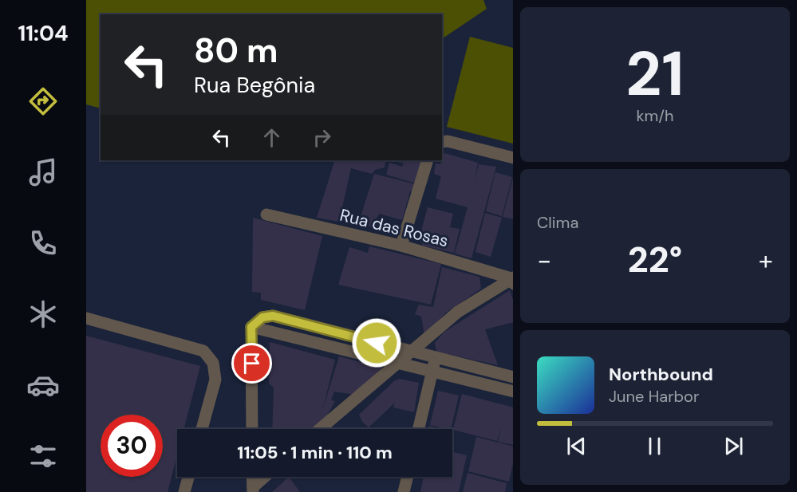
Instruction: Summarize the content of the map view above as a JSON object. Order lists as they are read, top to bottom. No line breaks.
{"streets":{"street":["Rua das Rosas"]},"page":{"tabs":"11:04","tile":[["21","km/h"],"Clima"],"turn":["80 m","Rua Begônia"],"heat":["−","22°","+"],"song":["Northbound","June Harbor"],"limit":"30","trip":"11:05 · 1 min · 110 m"}}
